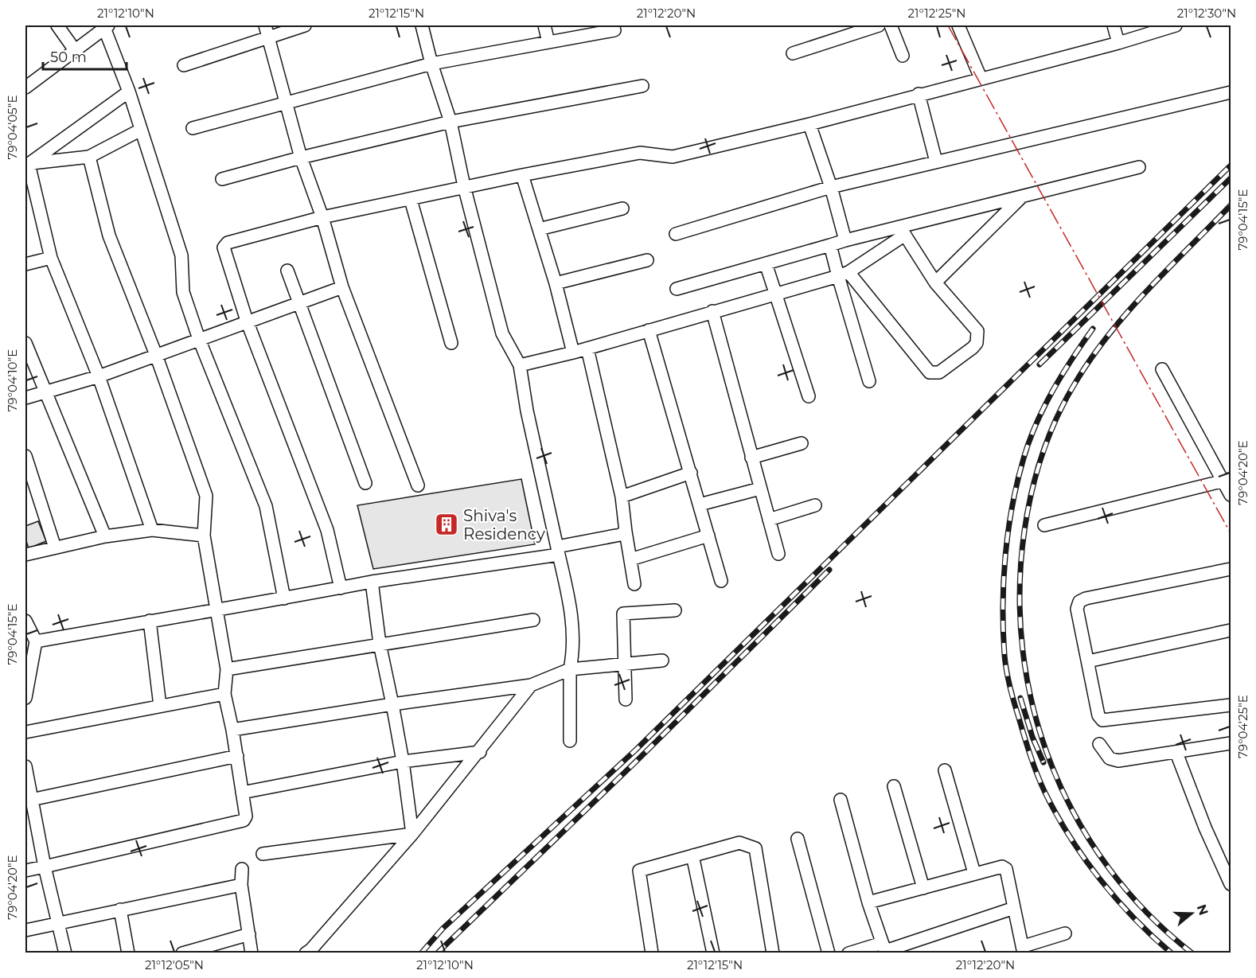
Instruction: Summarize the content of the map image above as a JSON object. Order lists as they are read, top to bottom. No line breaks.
{"places":{"building":["Shiva's Residency"]},"scale_bar":"50 m","north":"right","coordinates":["21°12'10\"N","21°12'15\"N","21°12'20\"N","21°12'25\"N","21°12'30\"N","79°04'05\"E","79°04'15\"E","79°04'10\"E","79°04'20\"E","79°04'25\"E","21°12'05\"N"]}
